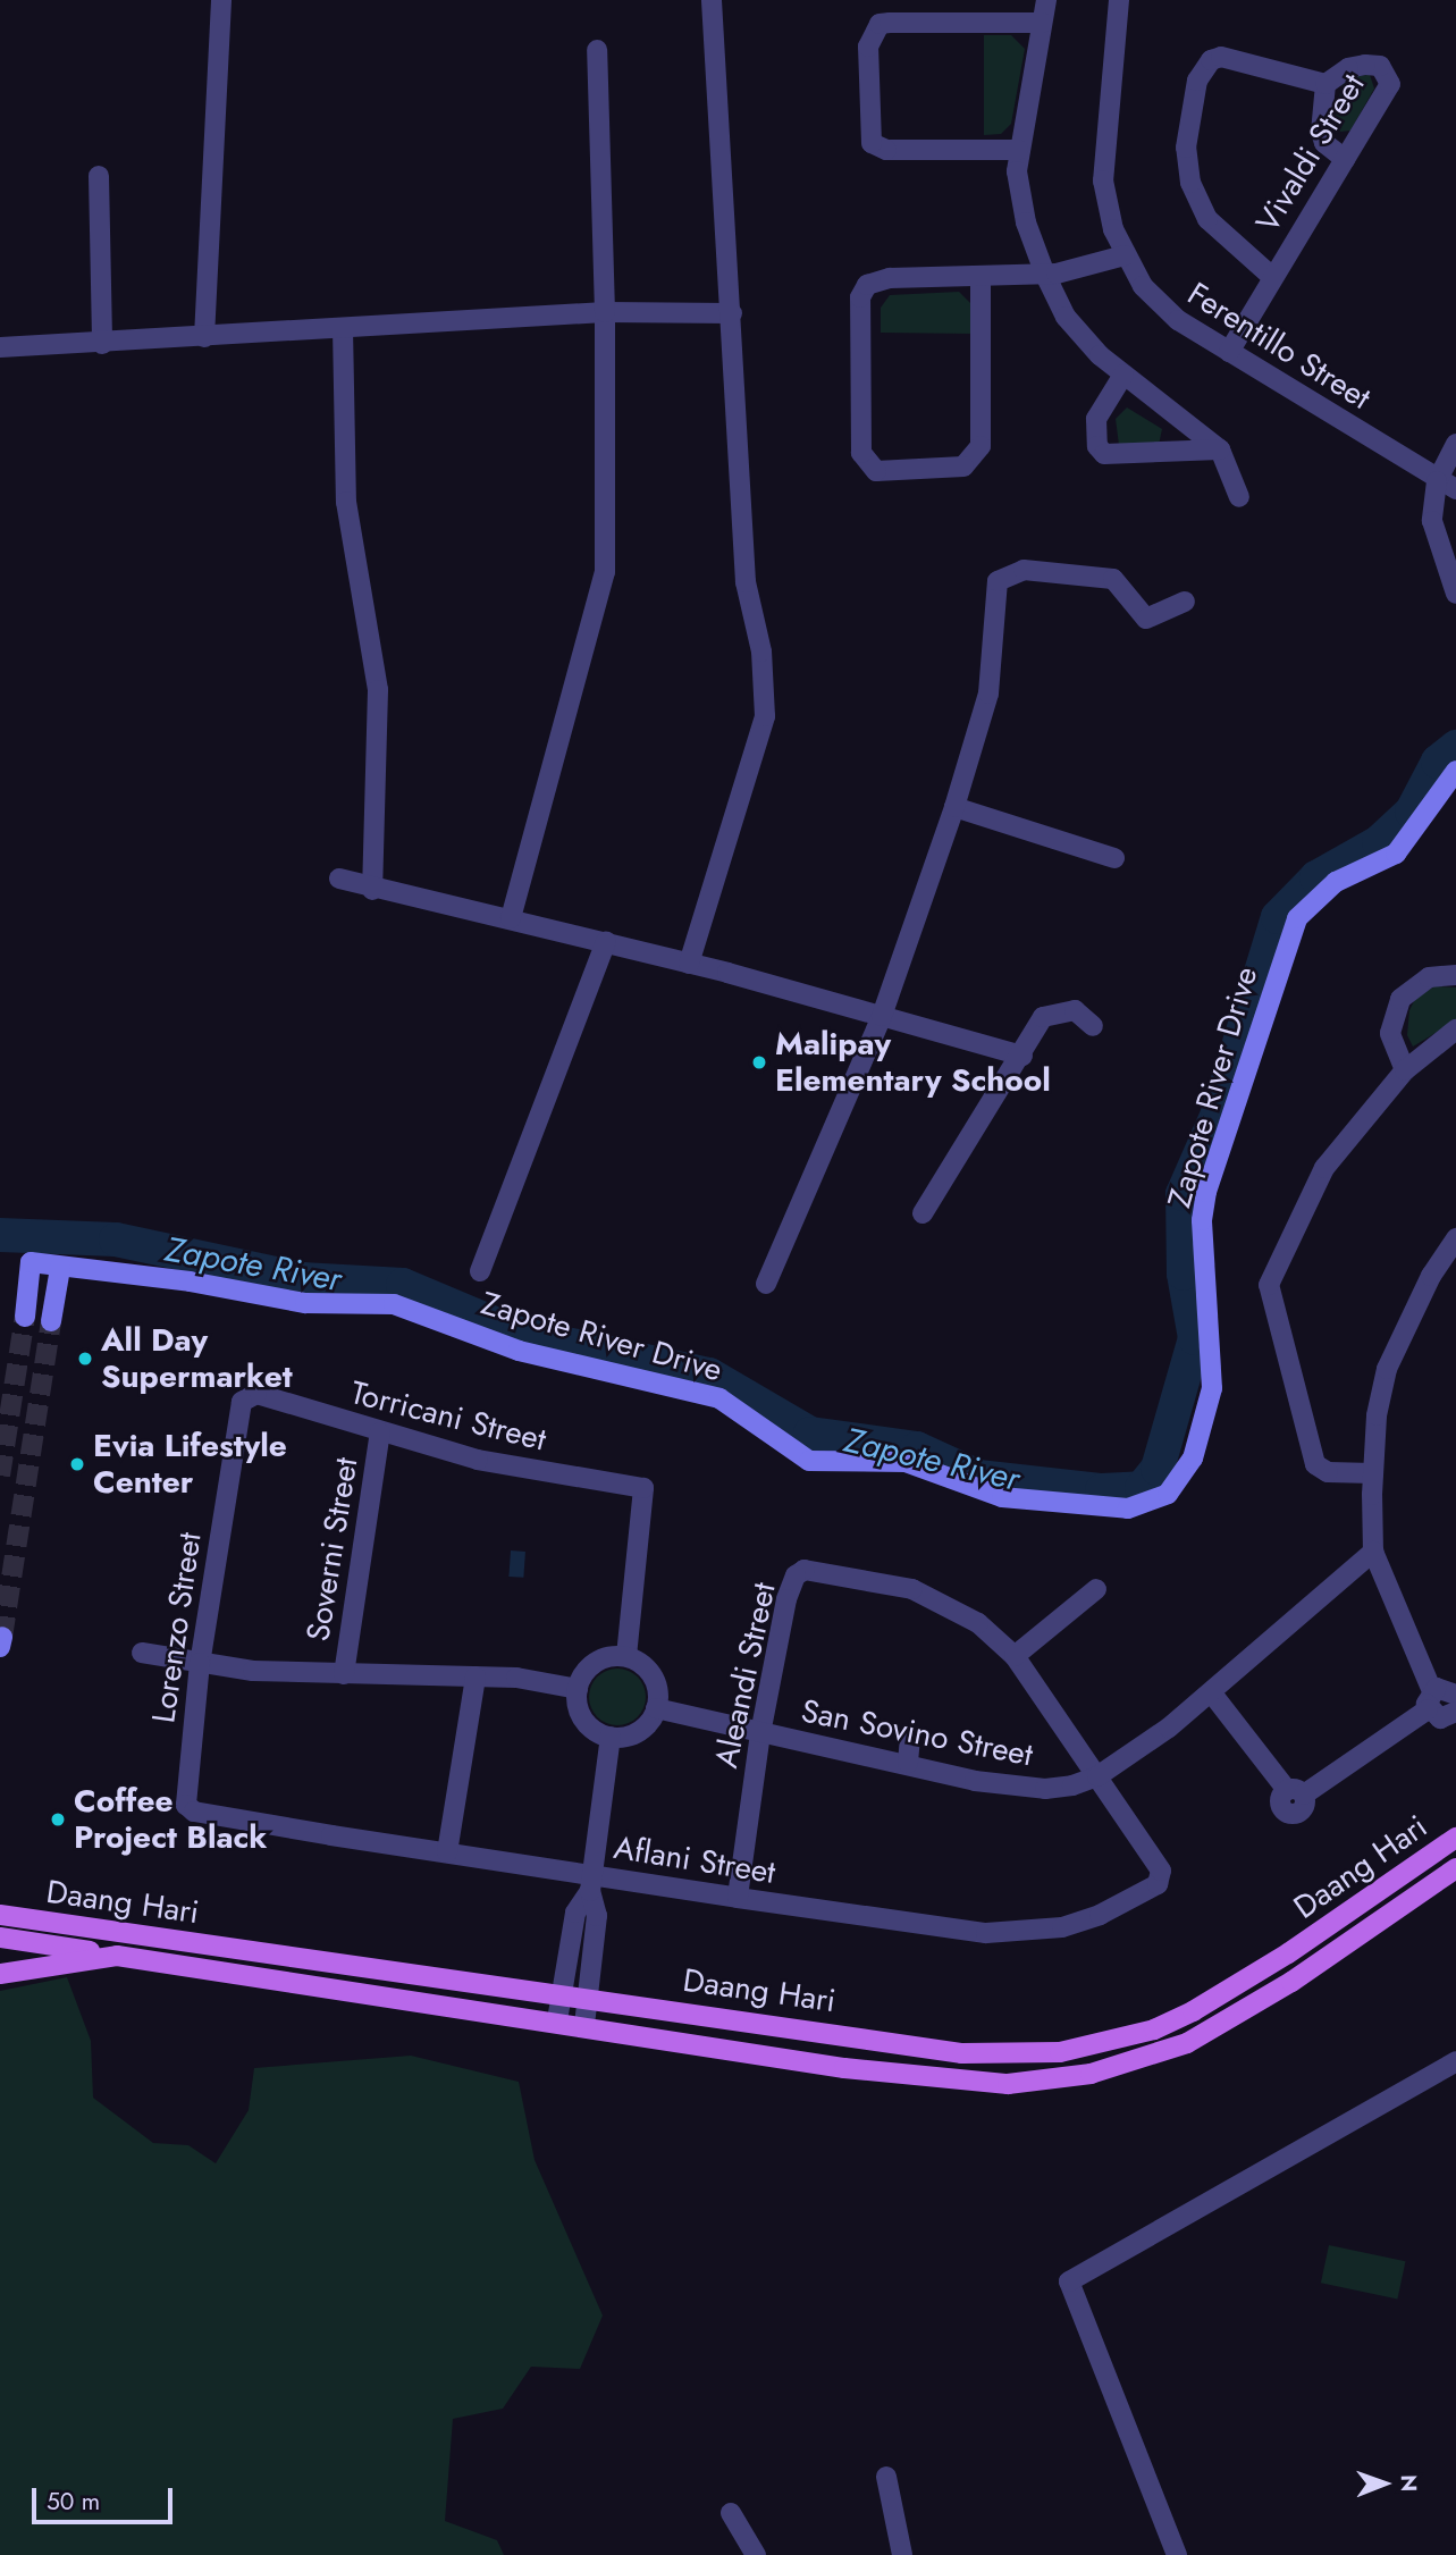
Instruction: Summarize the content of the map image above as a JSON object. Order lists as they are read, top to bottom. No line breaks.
{"streets":{"main road":["Daang Hari"],"street":["Vivaldi Street","Ferentillo Street","Zapote River Drive","Torricani Street","Soverni Street","Lorenzo Street","Aleandi Street","San Sovino Street","Aflani Street"]},"crossings":[["Vivaldi Street","Ferentillo Street"],["Torricani Street","Soverni Street"],["Torricani Street","Lorenzo Street"],["Torricani Street","San Sovino Street"],["Lorenzo Street","Aflani Street"],["Aleandi Street","San Sovino Street"],["Aleandi Street","Aflani Street"]],"water":["Zapote River"],"places":["Malipay Elementary School","All Day Supermarket","Evia Lifestyle Center","Coffee Project Black"],"scale_bar":"50 m","north":"right"}
